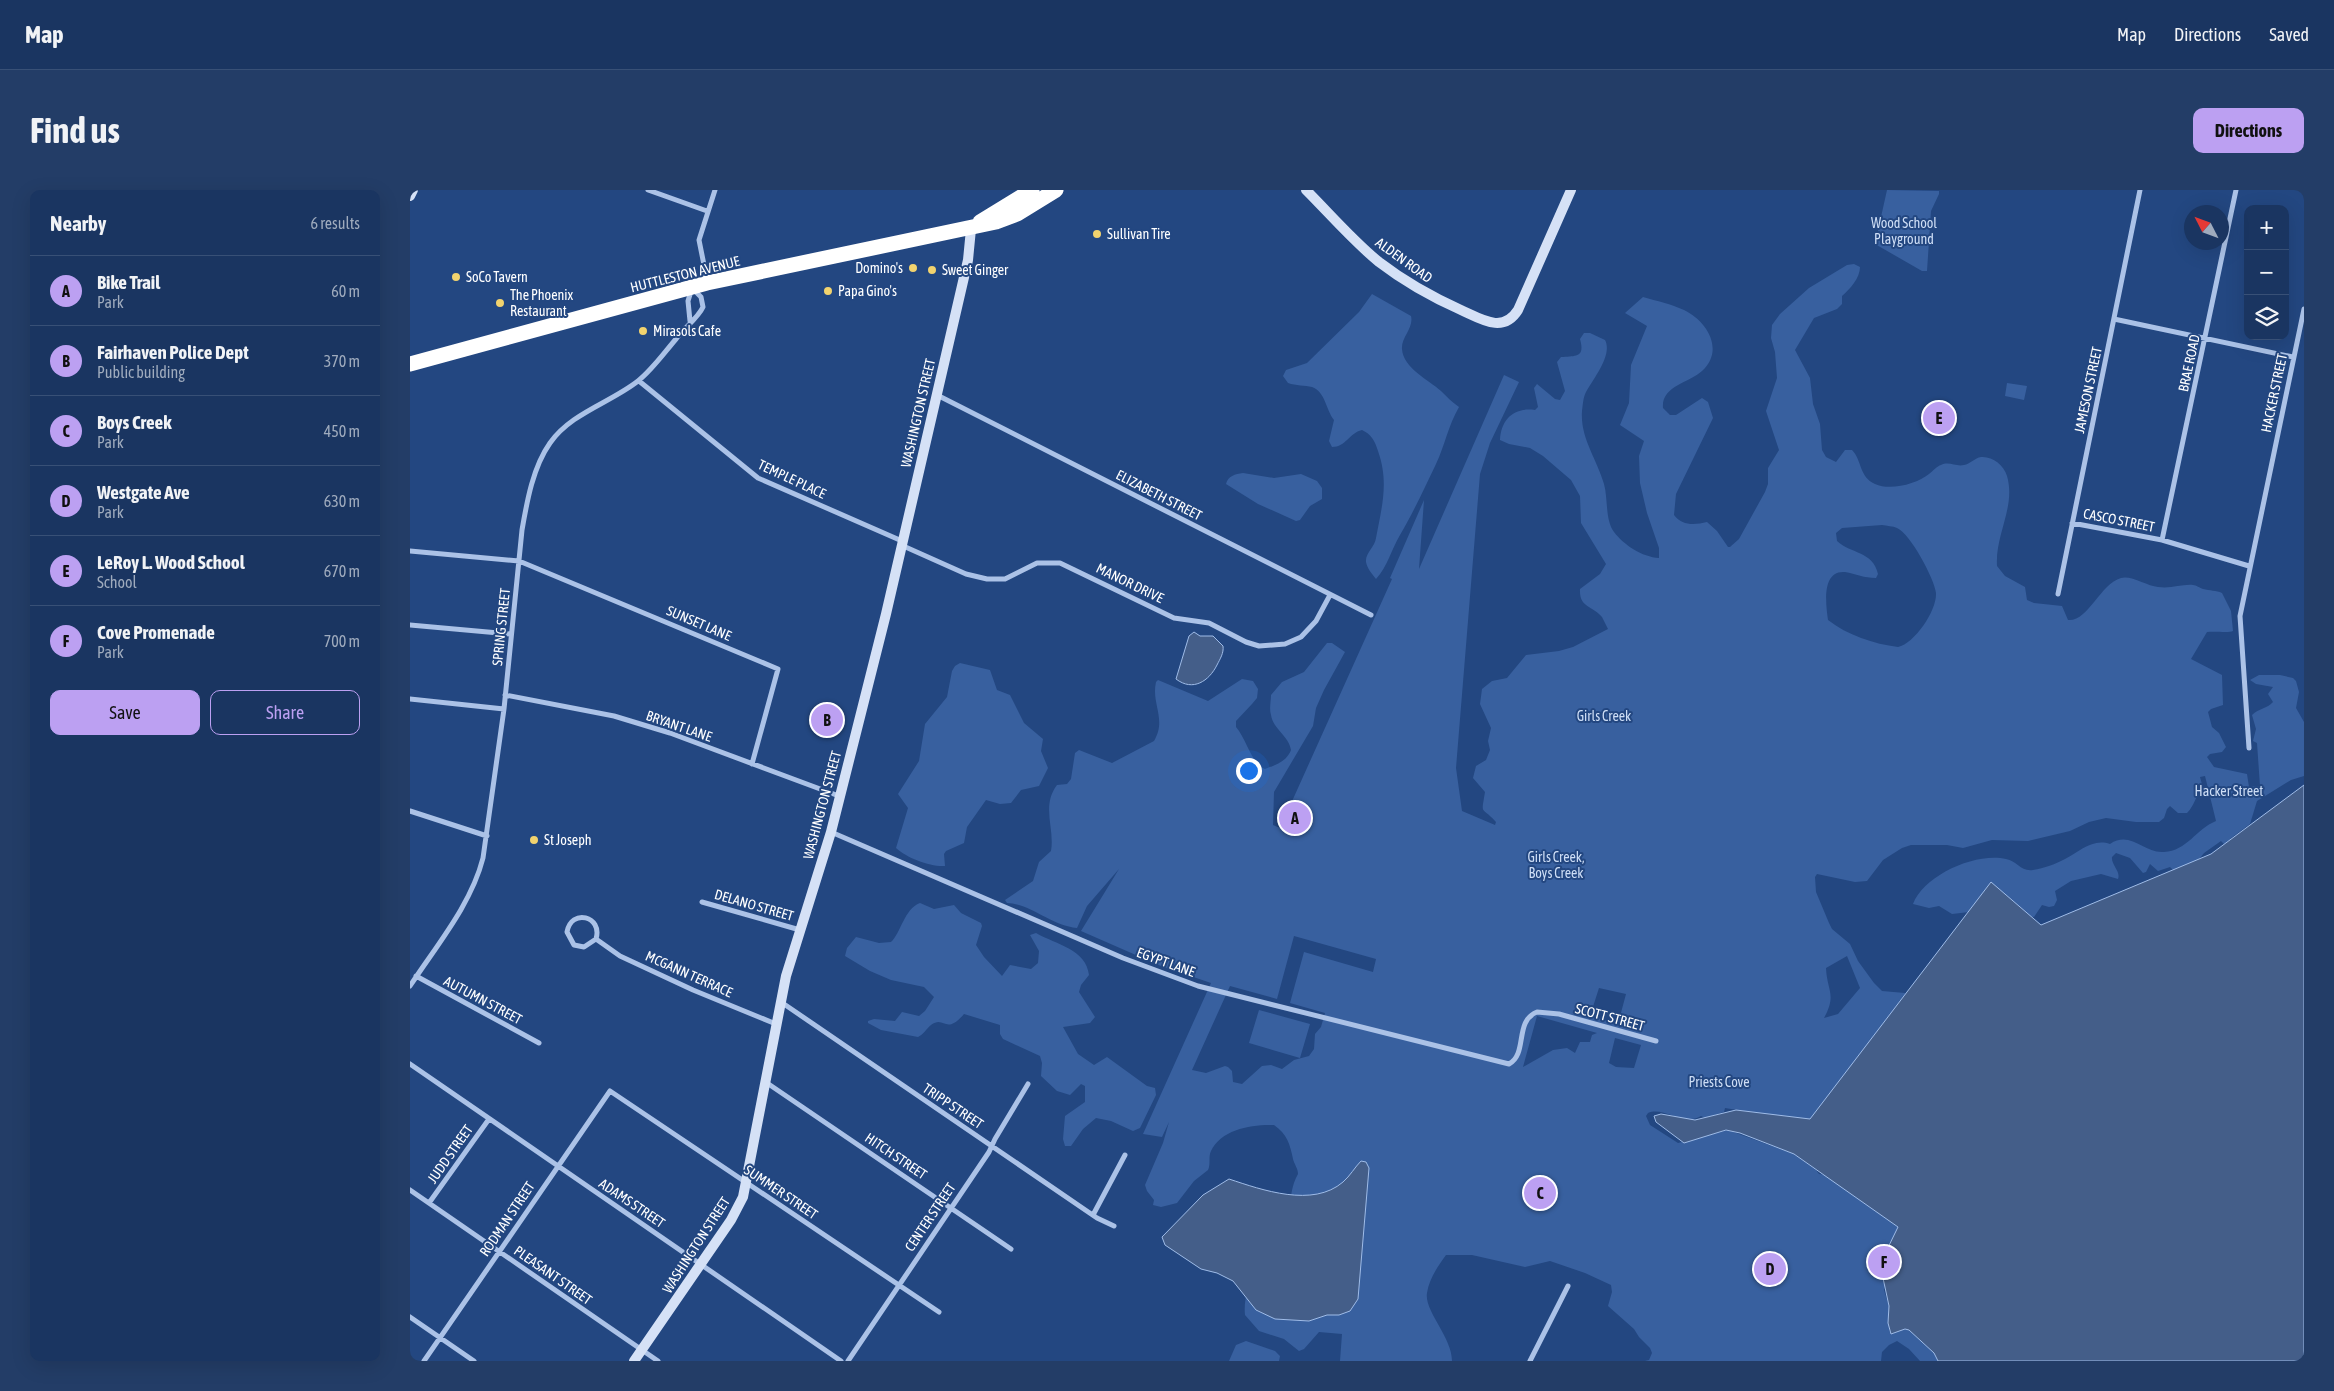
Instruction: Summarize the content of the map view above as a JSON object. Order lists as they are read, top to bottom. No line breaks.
{"streets":{"highway":["HUTTLESTON AVENUE"],"main road":["ALDEN ROAD","WASHINGTON STREET"],"street":["BRAE ROAD","JAMESON STREET","HACKER STREET","TEMPLE PLACE","ELIZABETH STREET","CASCO STREET","MANOR DRIVE","SUNSET LANE","SPRING STREET","BRYANT LANE","DELANO STREET","EGYPT LANE","MCGANN TERRACE","AUTUMN STREET","SCOTT STREET","TRIPP STREET","JUDD STREET","HITCH STREET","SUMMER STREET","ADAMS STREET","CENTER STREET","RODMAN STREET","PLEASANT STREET"]},"crossings":[["HUTTLESTON AVENUE","WASHINGTON STREET"],["HUTTLESTON AVENUE","SPRING STREET"],["BRAE ROAD","CASCO STREET"],["JAMESON STREET","CASCO STREET"],["HACKER STREET","CASCO STREET"],["WASHINGTON STREET","TEMPLE PLACE"],["WASHINGTON STREET","ELIZABETH STREET"],["WASHINGTON STREET","MANOR DRIVE"],["WASHINGTON STREET","BRYANT LANE"],["WASHINGTON STREET","DELANO STREET"],["WASHINGTON STREET","EGYPT LANE"],["WASHINGTON STREET","MCGANN TERRACE"],["WASHINGTON STREET","TRIPP STREET"],["WASHINGTON STREET","HITCH STREET"],["WASHINGTON STREET","SUMMER STREET"],["WASHINGTON STREET","ADAMS STREET"],["WASHINGTON STREET","PLEASANT STREET"],["TEMPLE PLACE","MANOR DRIVE"],["TEMPLE PLACE","SPRING STREET"],["ELIZABETH STREET","MANOR DRIVE"],["SUNSET LANE","SPRING STREET"],["SUNSET LANE","BRYANT LANE"],["SPRING STREET","BRYANT LANE"],["SPRING STREET","AUTUMN STREET"],["EGYPT LANE","SCOTT STREET"],["TRIPP STREET","CENTER STREET"],["JUDD STREET","ADAMS STREET"],["JUDD STREET","PLEASANT STREET"],["HITCH STREET","CENTER STREET"],["SUMMER STREET","CENTER STREET"],["SUMMER STREET","RODMAN STREET"],["ADAMS STREET","RODMAN STREET"],["RODMAN STREET","PLEASANT STREET"]],"parks":["Wood School Playground","Girls Creek","Hacker Street","Girls Creek, Boys Creek","Priests Cove"],"places":["Sullivan Tire","Domino's","Sweet Ginger","SoCo Tavern","Papa Gino's","The Phoenix Restaurant","Mirasols Cafe","St Joseph"],"north":"top left","page":{"header":"Map","nav":["Map","Directions","Saved"],"buttons":["Directions",["Save","Share"]],"title":"Find us","heading":["Nearby","6 results"],"map_buttons":["+","−"],"list":[{"mark":"A","name":"Bike Trail","note":"Park","value":"60 m"},{"mark":"B","name":"Fairhaven Police Dept","note":"Public building","value":"370 m"},{"mark":"C","name":"Boys Creek","note":"Park","value":"450 m"},{"mark":"D","name":"Westgate Ave","note":"Park","value":"630 m"},{"mark":"E","name":"LeRoy L. Wood School","note":"School","value":"670 m"},{"mark":"F","name":"Cove Promenade","note":"Park","value":"700 m"}],"pins":["E","B","A","C","F","D"]}}
